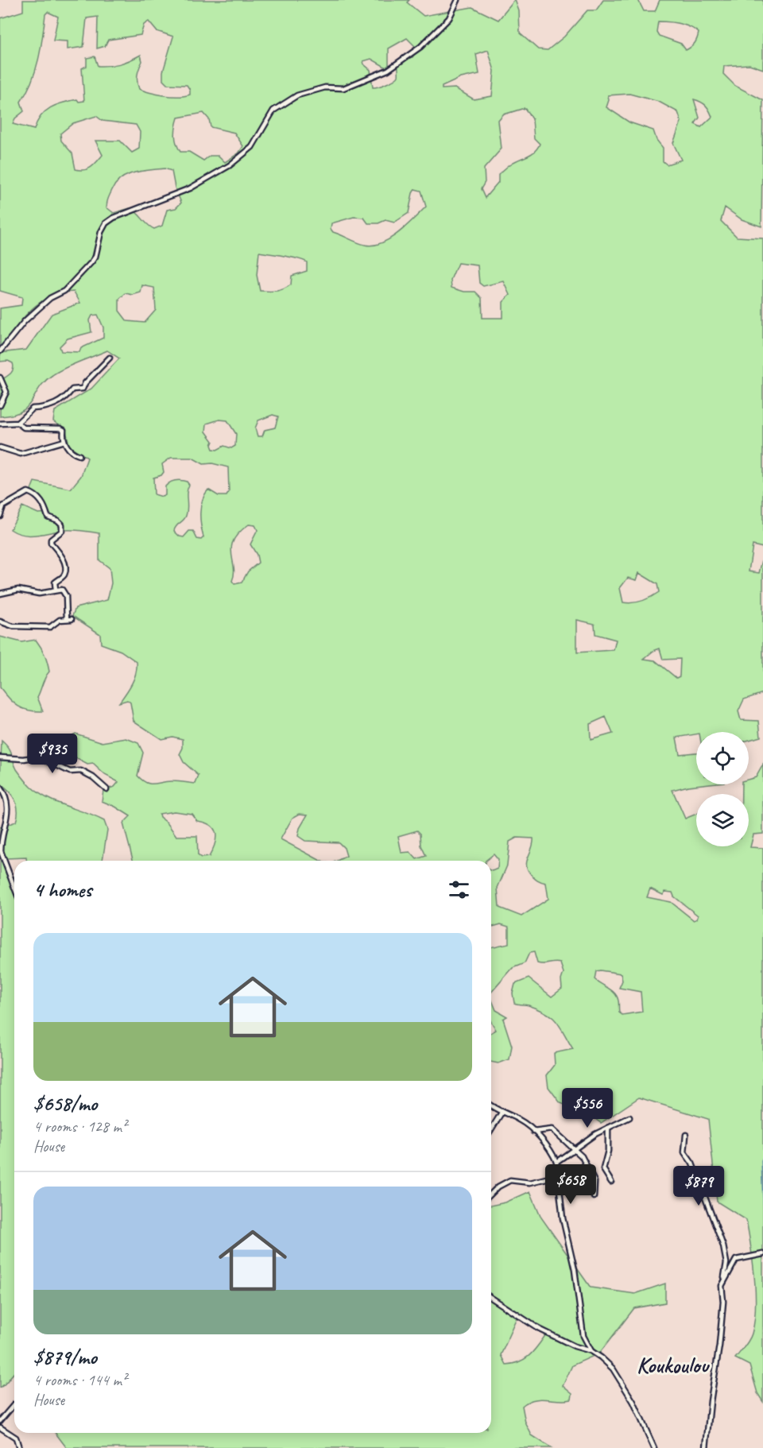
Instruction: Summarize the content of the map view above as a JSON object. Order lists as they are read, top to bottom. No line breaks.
{"districts":["Koukoulou"],"page":{"price":["$935","$556","$658","$879"],"heading":"4 homes","list":[{"name":"$658/mo","note":"4 rooms · 128 m² · House"},{"name":"$879/mo","note":"4 rooms · 144 m² · House"}]}}
